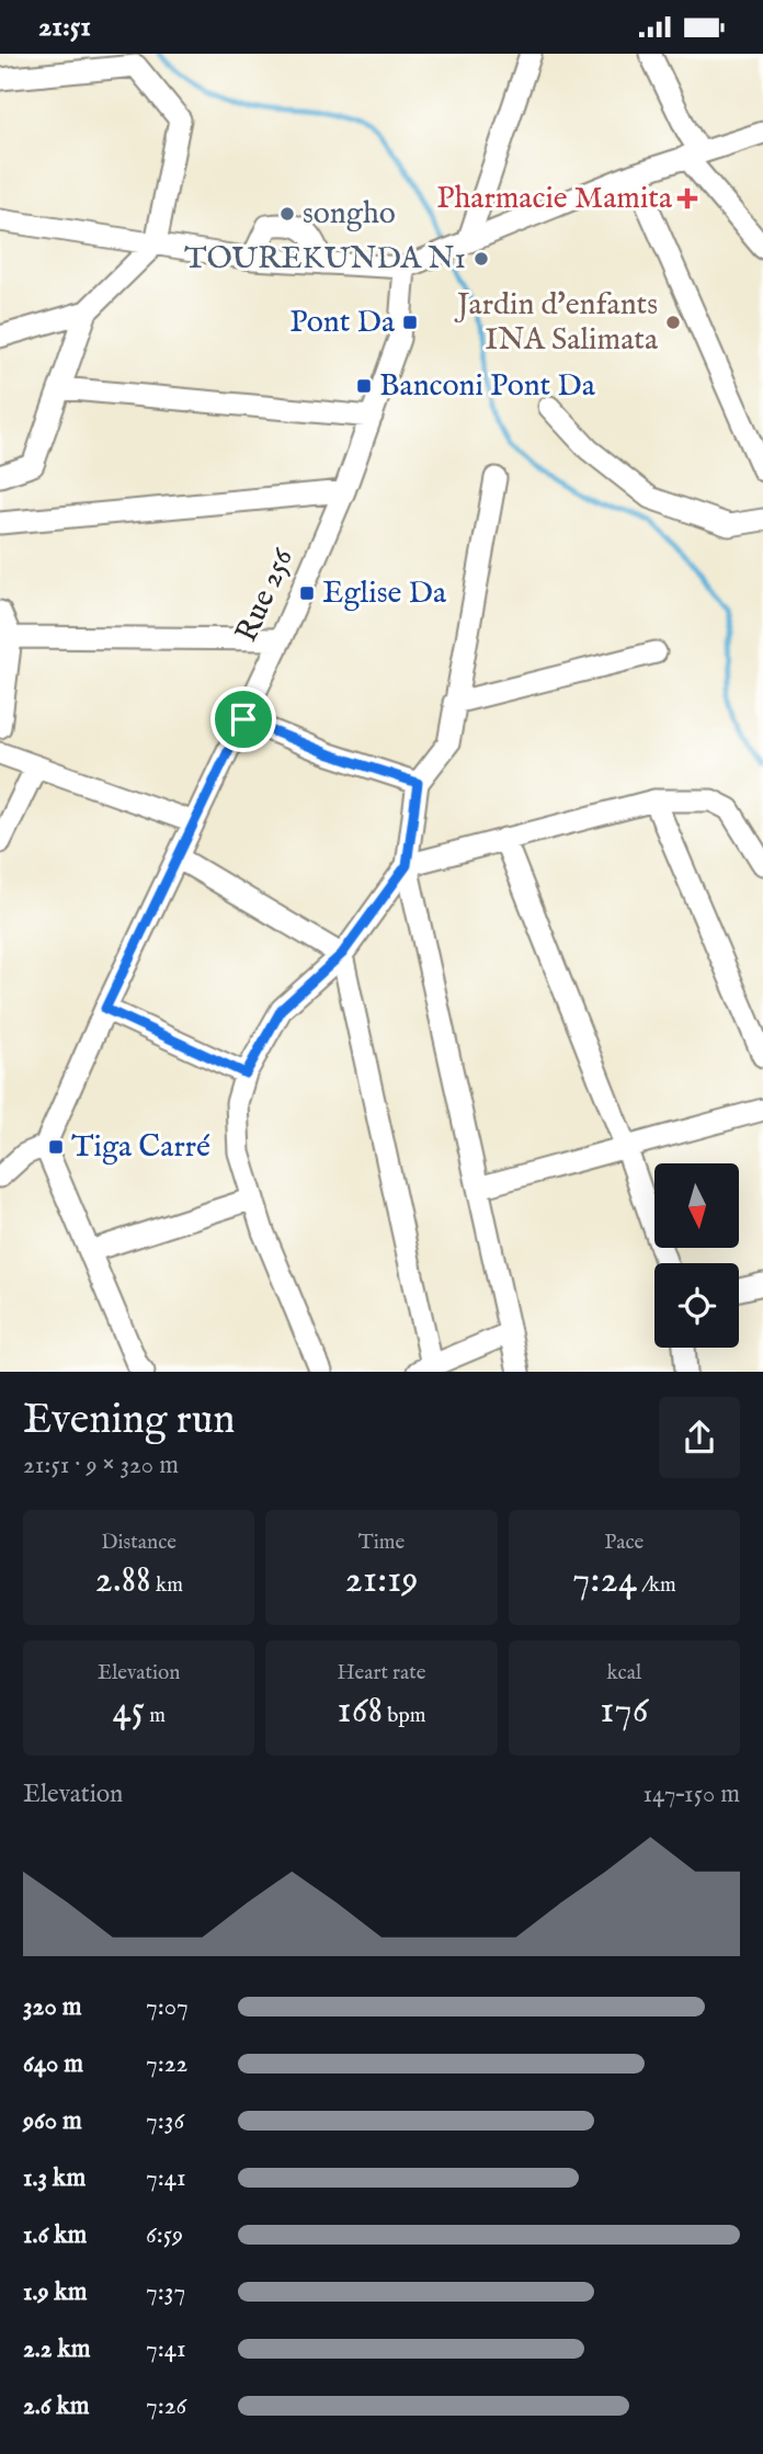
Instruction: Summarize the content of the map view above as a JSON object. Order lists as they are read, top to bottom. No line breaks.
{"streets":{"street":["Rue 256"]},"places":{"health":["Pharmacie Mamita"],"other":["songho","TOUREKUNDA N1","Jardin d'enfants INA Salimata"],"transit":["Pont Da","Banconi Pont Da","Eglise Da","Tiga Carré"]},"north":"bottom","page":{"status":"21:51","heading":["Evening run","21:51 · 9 × 320 m"],"stats":[["Distance","2.88 km"],["Time","21:19"],["Pace","7:24 /km"],["Elevation","45 m"],["Heart rate","168 bpm"],["kcal","176"]],"chart":["Elevation","147–150 m"],"list":[{"name":"320 m","note":"7:07"},{"name":"640 m","note":"7:22"},{"name":"960 m","note":"7:36"},{"name":"1.3 km","note":"7:41"},{"name":"1.6 km","note":"6:59"},{"name":"1.9 km","note":"7:37"},{"name":"2.2 km","note":"7:41"},{"name":"2.6 km","note":"7:26"}]}}
